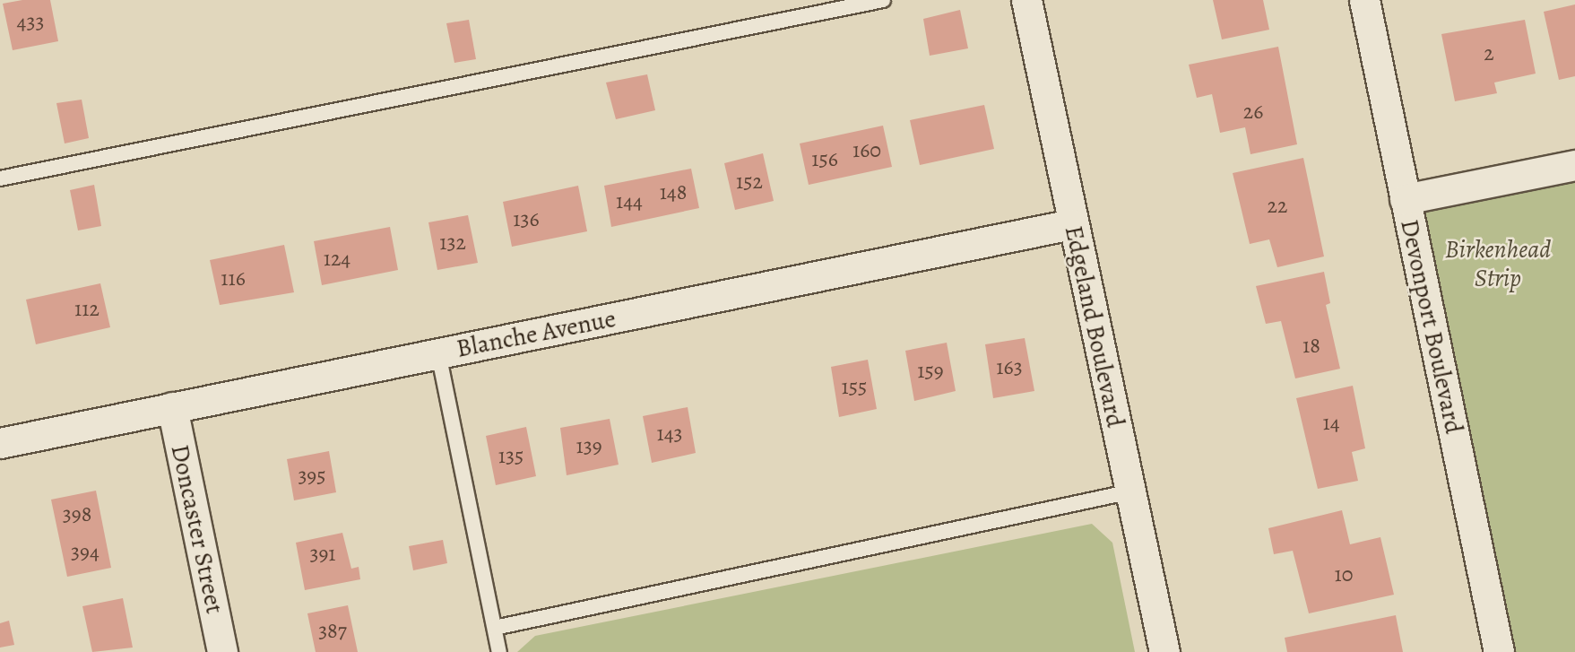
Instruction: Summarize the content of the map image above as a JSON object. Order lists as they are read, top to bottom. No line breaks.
{"streets":{"street":["Edgeland Boulevard","Devonport Boulevard","Blanche Avenue","Doncaster Street"]},"crossings":[["Edgeland Boulevard","Blanche Avenue"],["Blanche Avenue","Doncaster Street"]],"parks":["Birkenhead Strip"],"house_numbers":["433","2","26","160","156","152","148","144","22","136","132","124","116","112","18","163","159","155","14","143","139","135","395","398","394","391","10","387"]}
